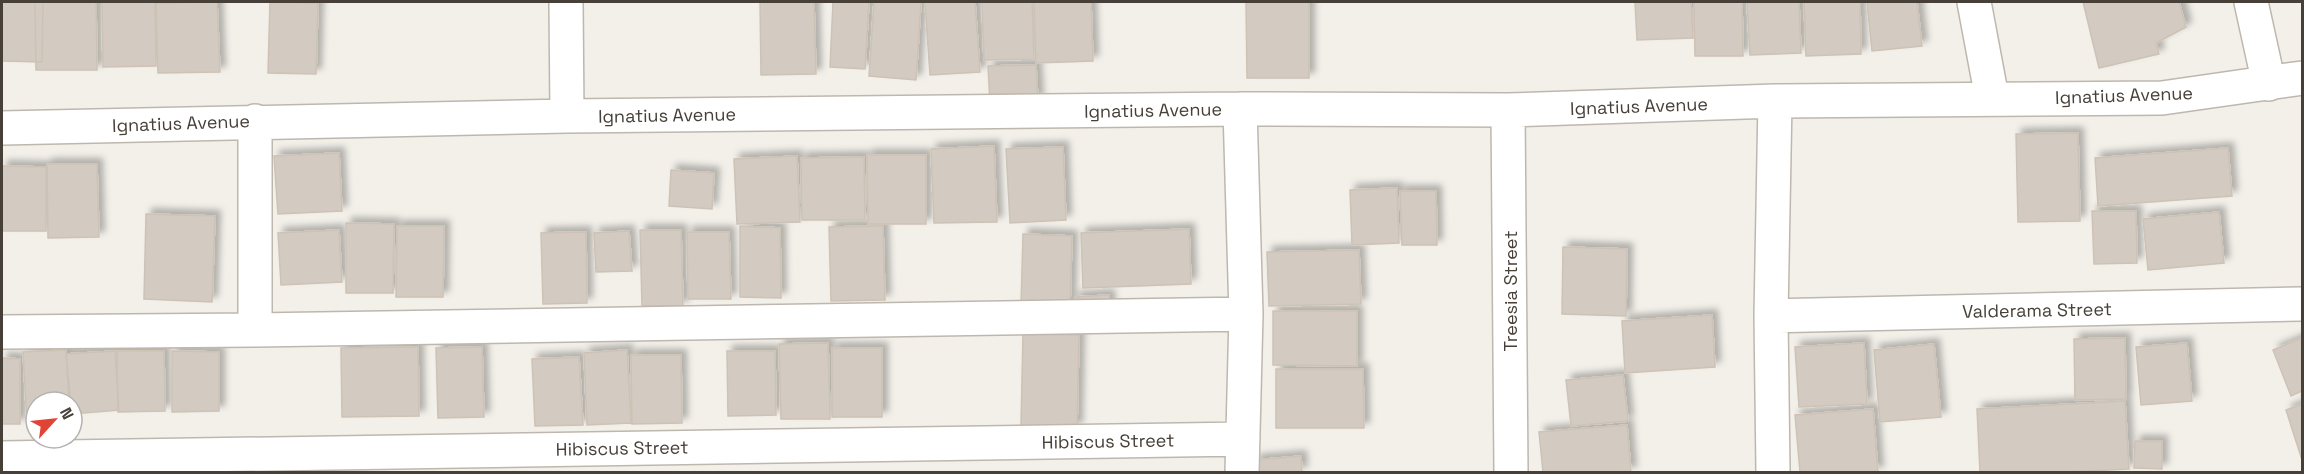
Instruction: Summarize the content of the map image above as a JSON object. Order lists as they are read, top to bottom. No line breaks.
{"streets":{"street":["Ignatius Avenue","Treesia Street","Valderama Street","Hibiscus Street"]},"crossings":[["Ignatius Avenue","Treesia Street"]],"north":"top right"}
